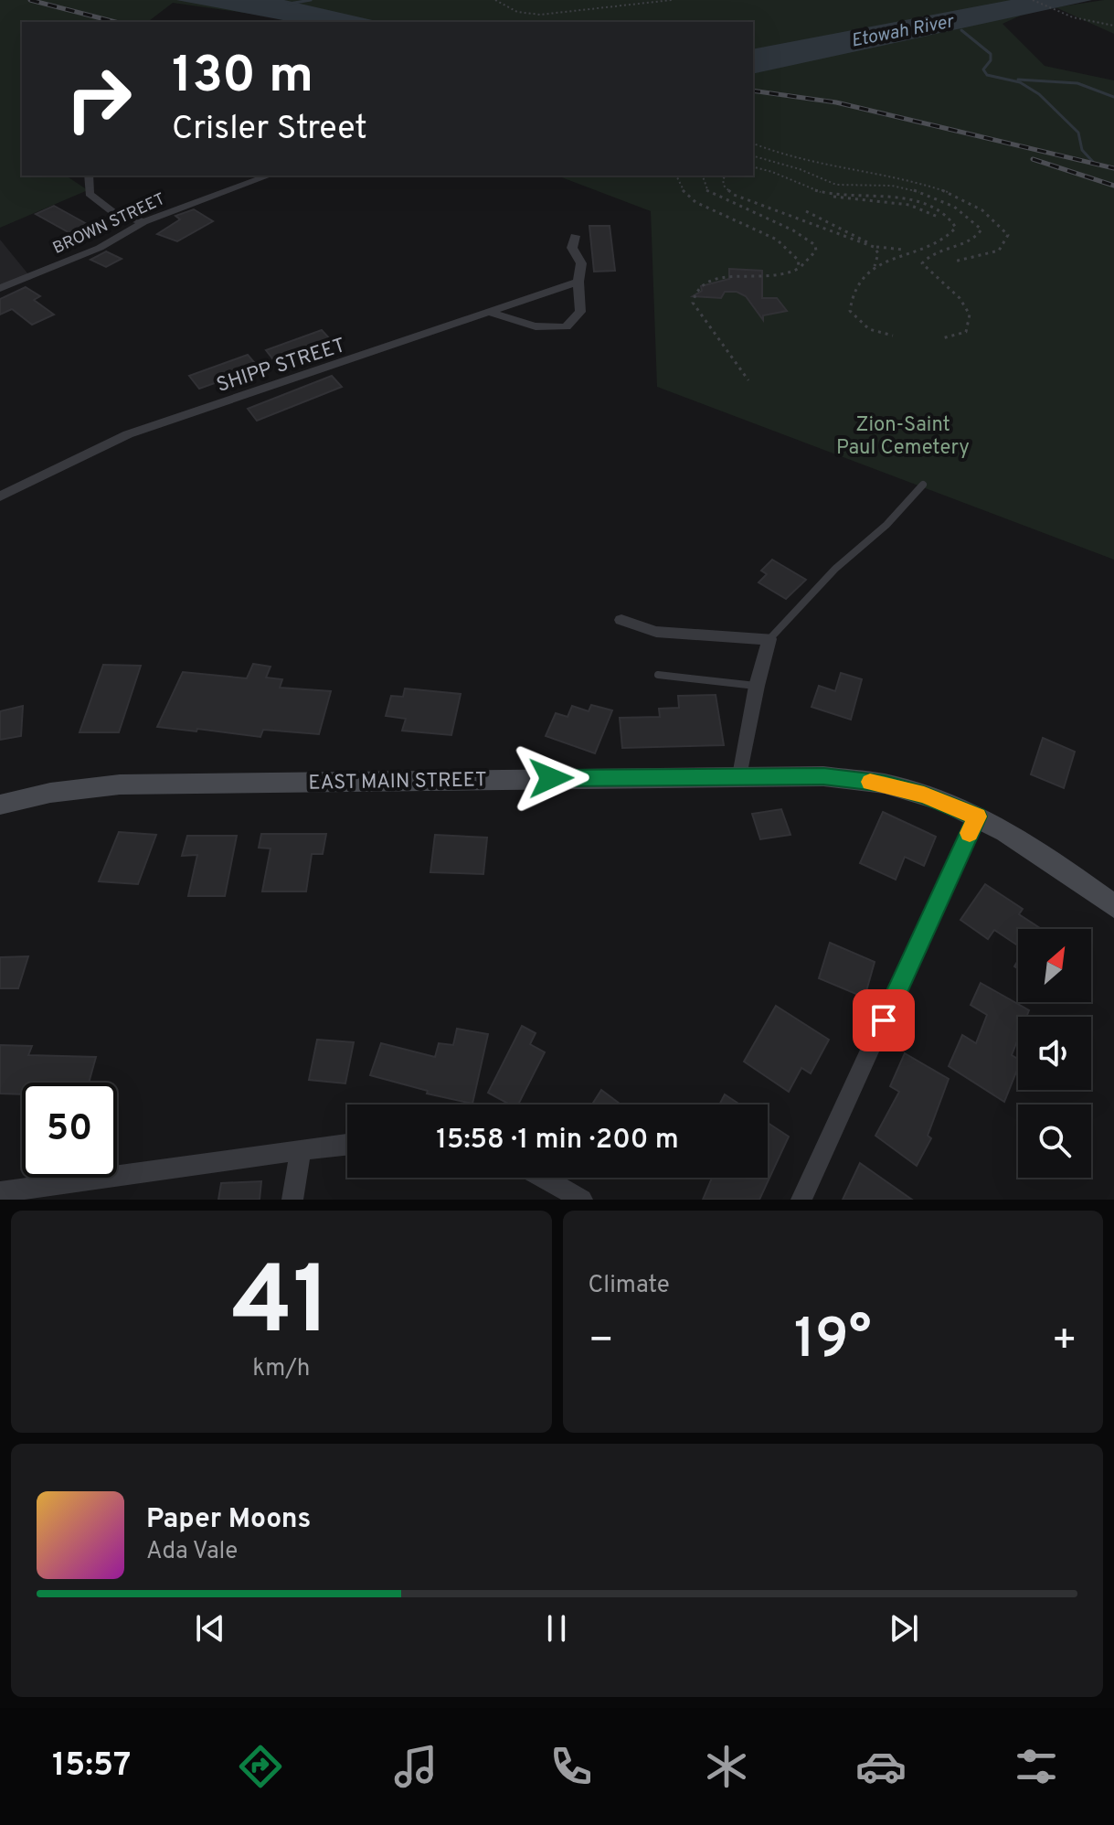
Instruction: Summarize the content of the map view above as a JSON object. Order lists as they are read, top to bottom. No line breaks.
{"streets":{"main road":["EAST MAIN STREET"],"street":["BROWN STREET","SHIPP STREET"]},"water":["Etowah River"],"parks":["Zion-Saint Paul Cemetery"],"north":"top right","page":{"turn":["130 m","Crisler Street"],"limit":"50","trip":"15:58 · 1 min · 200 m","tile":[["41","km/h"],"Climate"],"heat":["−","19°","+"],"song":["Paper Moons","Ada Vale"],"tabs":"15:57"}}
